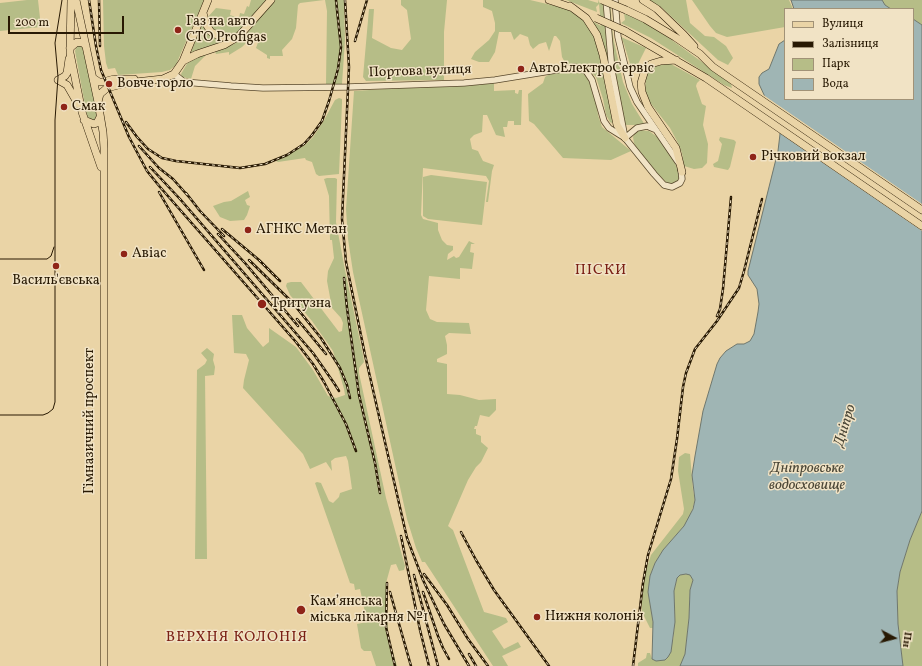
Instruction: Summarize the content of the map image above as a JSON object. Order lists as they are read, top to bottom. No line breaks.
{"streets":{"main road":["Гімназичний проспект"],"street":["Портова вулиця"]},"districts":["ПІСКИ","ВЕРХНЯ КОЛОНІЯ"],"water":["Дніпро","Дніпровське водосховище"],"places":["Газ на авто СТО Profigas","АвтоЕлектроСервіс","Вовче горло","Смак","Річковий вокзал","АГНКС Метан","Авіас","Василь'євська","Тритузна","Кам’янська міська лікарня №1","Нижня колонія"],"legend":["Вулиця","Залізниця","Парк","Вода"],"scale_bar":"200 m","north":"right"}
